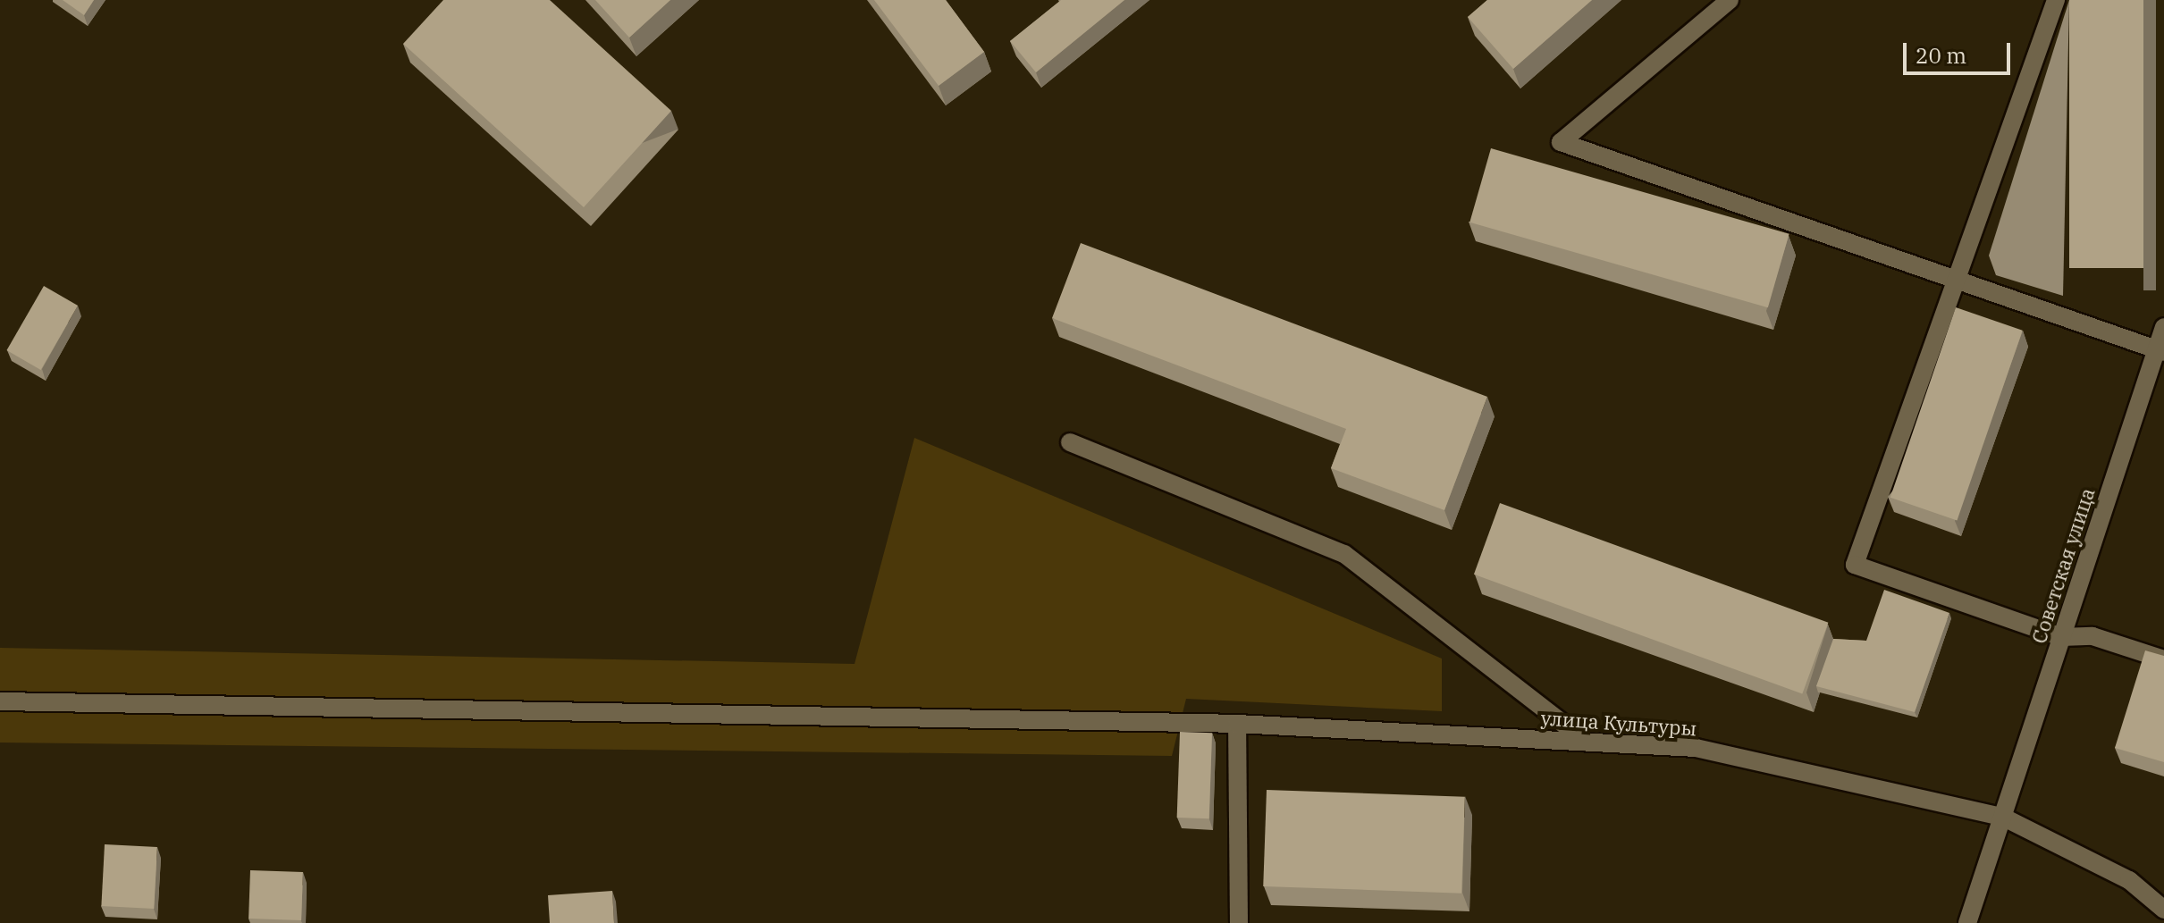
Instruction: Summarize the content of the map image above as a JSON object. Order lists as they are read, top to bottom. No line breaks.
{"streets":{"street":["Советская улица","улица Культуры"]},"crossings":[["Советская улица","улица Культуры"]],"scale_bar":"20 m"}
